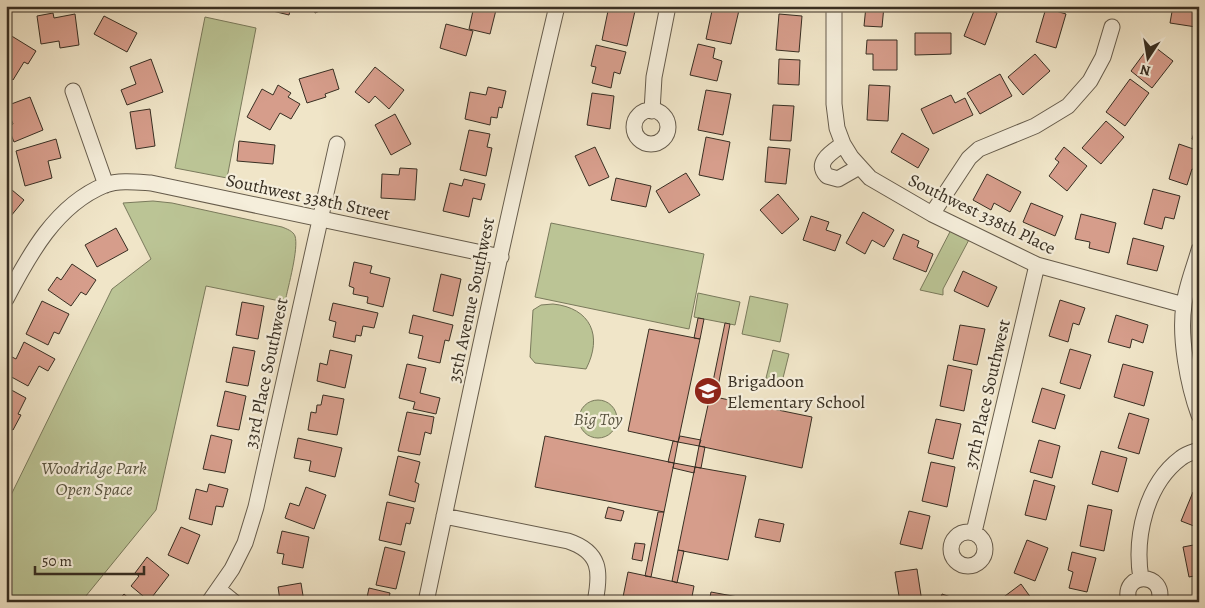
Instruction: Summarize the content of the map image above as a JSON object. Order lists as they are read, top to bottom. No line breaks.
{"streets":{"street":["Southwest 338th Street","Southwest 338th Place","35th Avenue Southwest","33rd Place Southwest","37th Place Southwest"]},"crossings":[["Southwest 338th Street","35th Avenue Southwest"],["Southwest 338th Street","33rd Place Southwest"],["Southwest 338th Place","37th Place Southwest"]],"parks":["Big Toy","Woodridge Park Open Space"],"places":{"school or university":["Brigadoon Elementary School"]},"scale_bar":"50 m","north":"bottom"}
